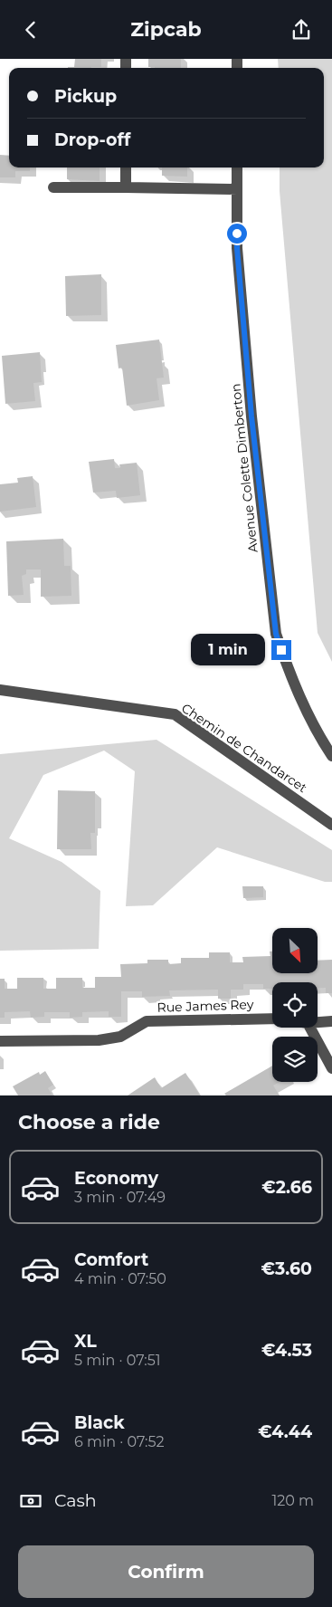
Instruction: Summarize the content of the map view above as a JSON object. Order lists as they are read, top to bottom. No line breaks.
{"streets":{"street":["Avenue Colette Dimberton","Chemin de Chandarcet","Rue James Rey"]},"north":"bottom right","page":{"header":"Zipcab","banner":["Pickup","Drop-off"],"bubble":"1 min","heading":"Choose a ride","list":[{"name":"Economy","note":"3 min · 07:49","value":"€2.66"},{"name":"Comfort","note":"4 min · 07:50","value":"€3.60"},{"name":"XL","note":"5 min · 07:51","value":"€4.53"},{"name":"Black","note":"6 min · 07:52","value":"€4.44"}],"pay":["Cash","120 m"],"buttons":"Confirm"}}
